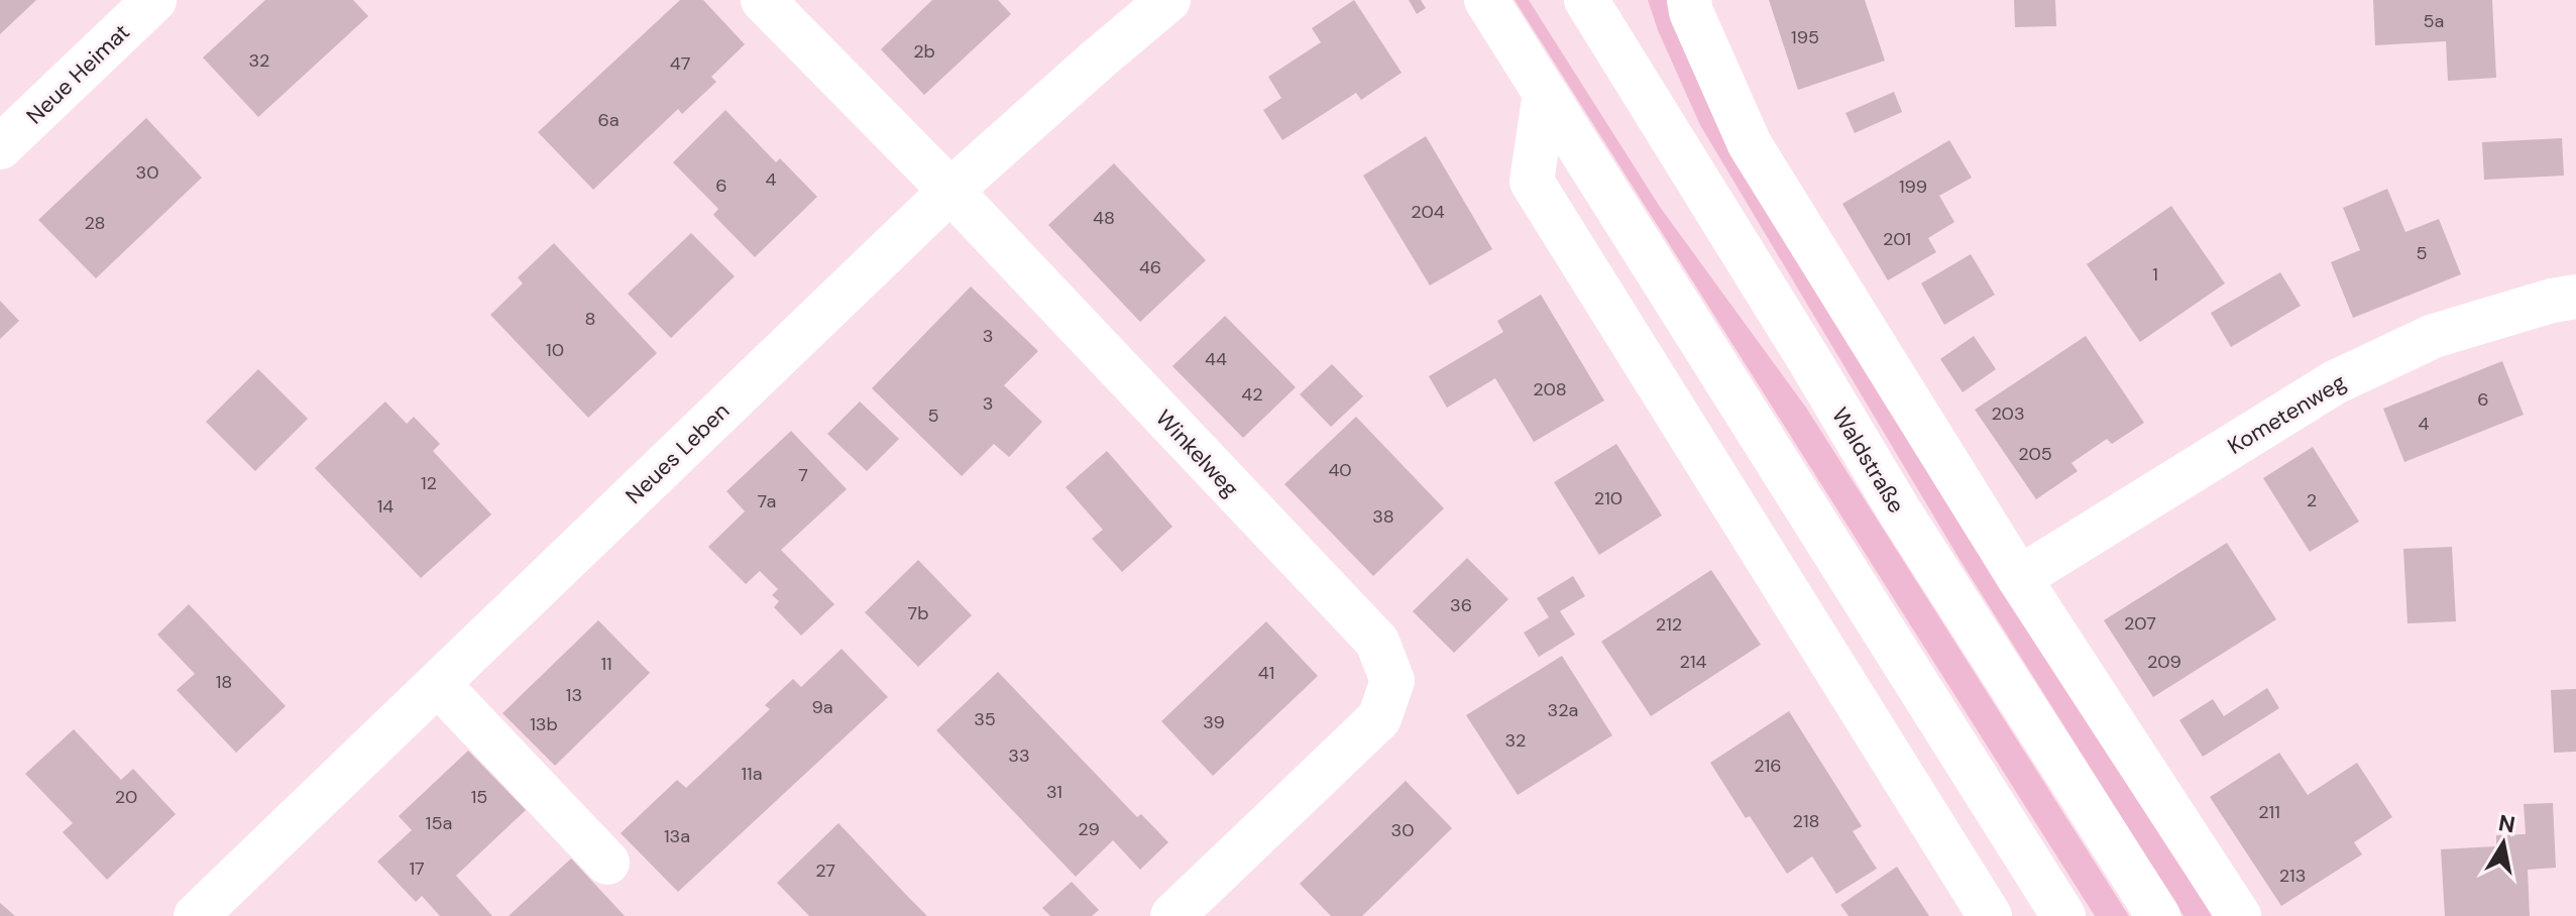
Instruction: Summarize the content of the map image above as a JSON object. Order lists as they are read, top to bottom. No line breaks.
{"streets":{"street":["Neue Heimat","Kometenweg","Neues Leben","Winkelweg","Waldstraße"]},"crossings":[["Neues Leben","Winkelweg"]],"house_numbers":["5a","195","2b","32","47","6a","30","4","6","199","204","48","28","201","5","46","1","8","3","10","44","208","42","6","3","203","5","4","205","40","7","12","210","2","7a","14","38","36","7b","207","212","214","209","11","41","18","13","9a","32a","35","39","13b","32","33","216","11a","31","20","15","211","218","15a","29","30","13a","17","27","213"],"north":"top"}
